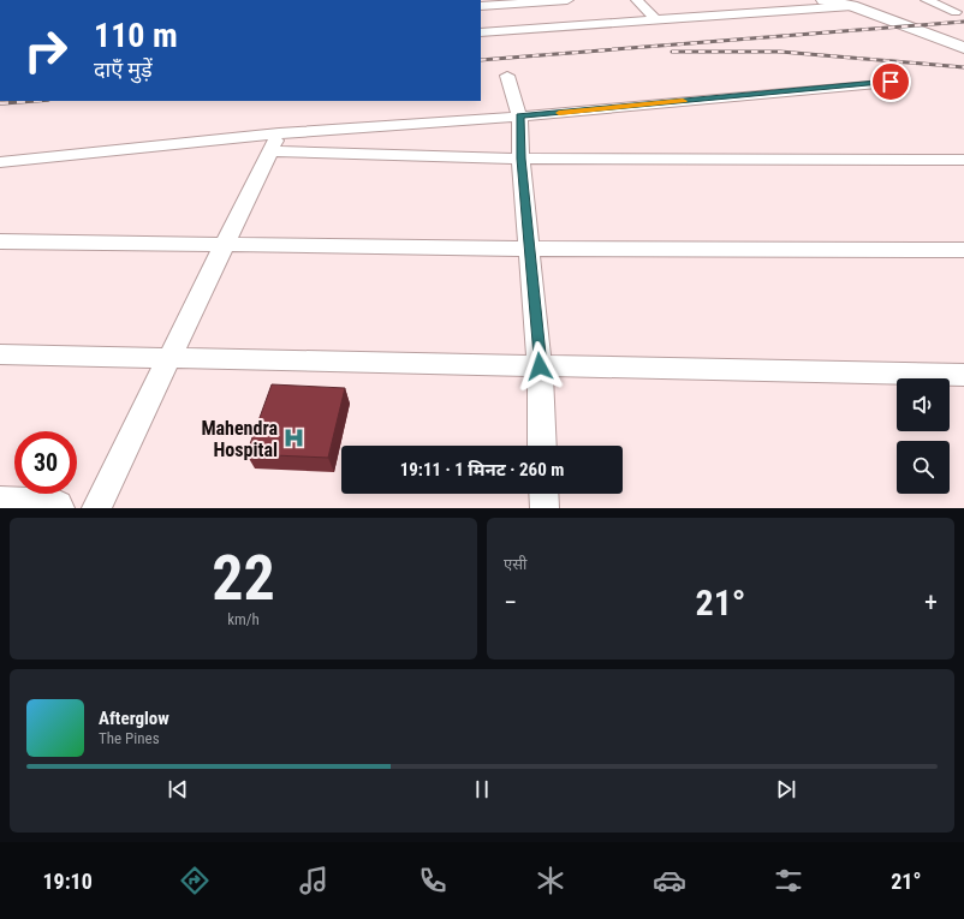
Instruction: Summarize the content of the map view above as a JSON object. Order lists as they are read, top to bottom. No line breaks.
{"places":{"hospital":["Mahendra Hospital"]},"page":{"turn":["110 m","दाएँ मुड़ें"],"limit":"30","trip":"19:11 · 1 मिनट · 260 m","tile":[["22","km/h"],"एसी"],"heat":["−","21°","+"],"song":["Afterglow","The Pines"],"tabs":["19:10","21°"]}}
